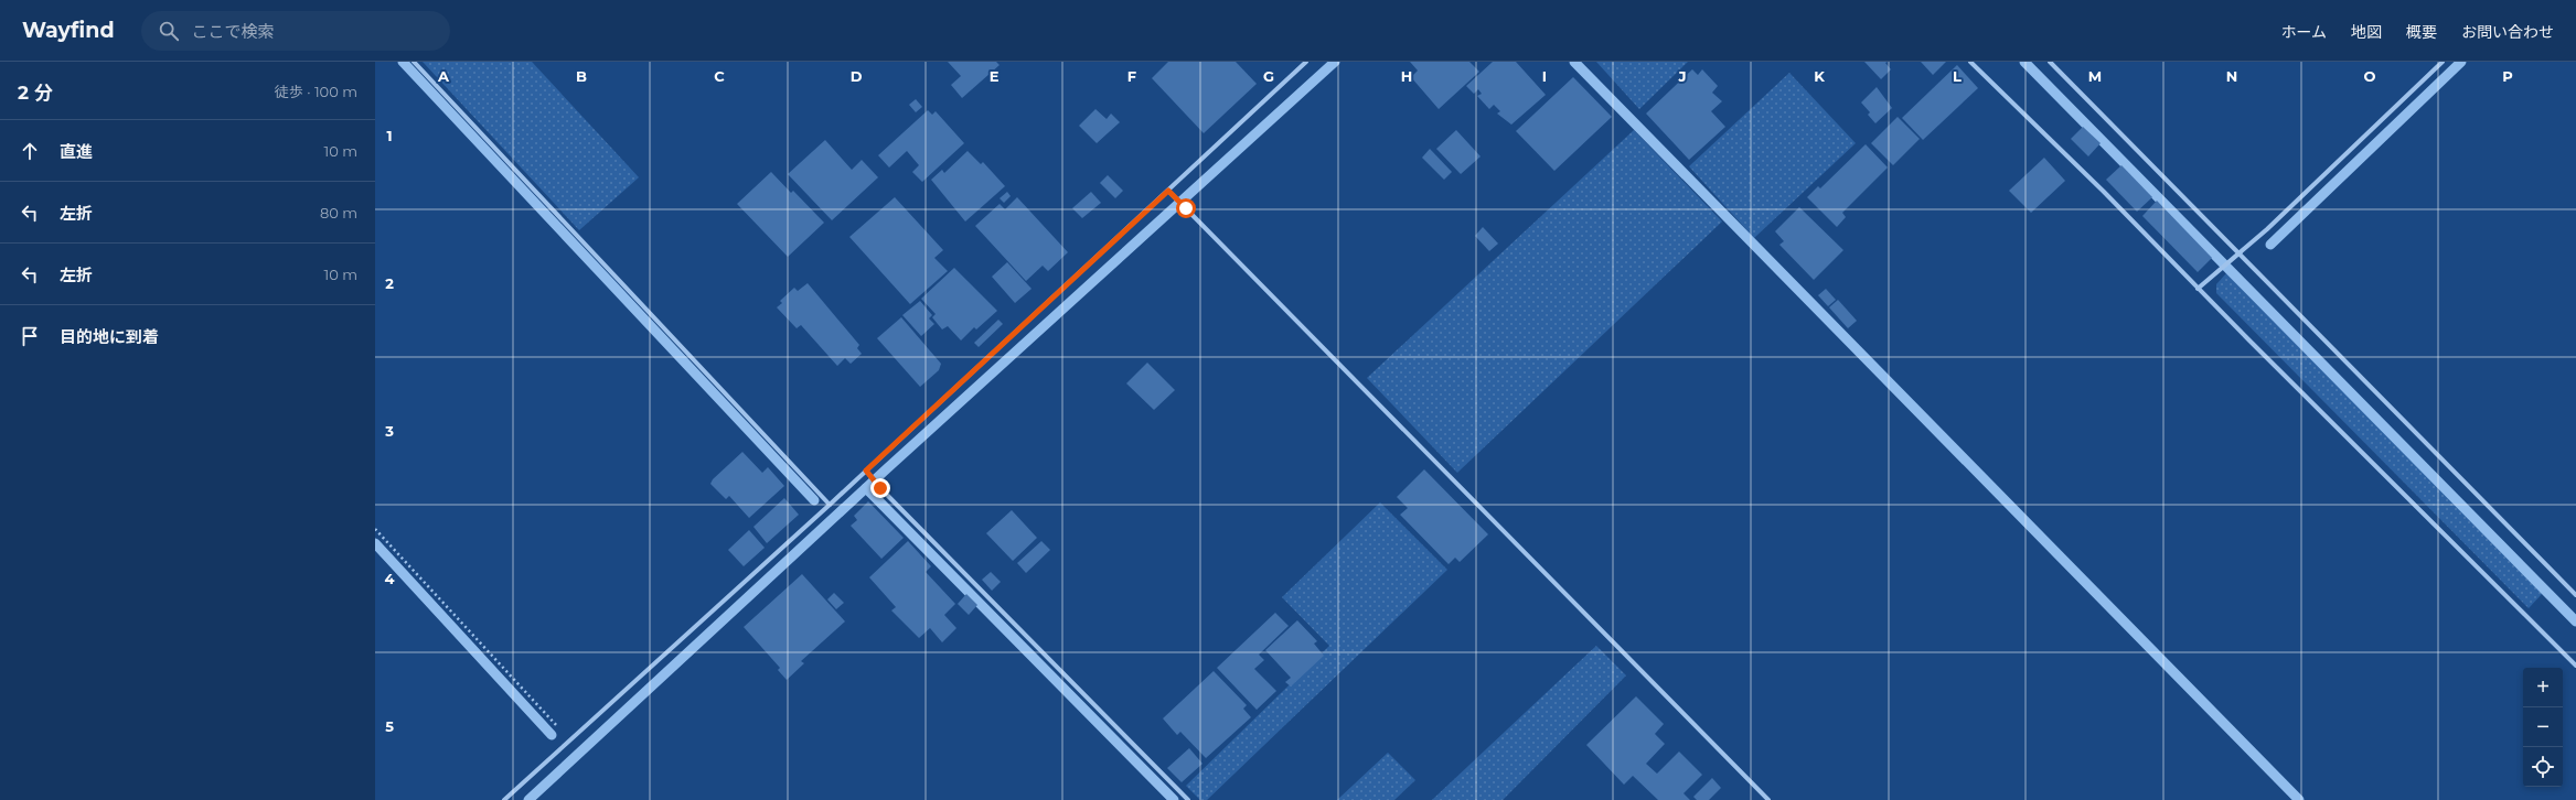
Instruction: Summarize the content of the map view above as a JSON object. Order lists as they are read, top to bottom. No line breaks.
{"page":{"header":"Wayfind","search":"ここで検索","nav":["ホーム","地図","概要","お問い合わせ"],"heading":["2 分","徒歩 · 100 m"],"list":[["直進","10 m"],["左折","80 m"],["左折","10 m"],"目的地に到着"],"map_buttons":["+","−"]},"grid":{"columns":["A","B","C","D","E","F","G","H","I","J","K","L","M","N","O","P"],"rows":["1","2","3","4","5"]}}
